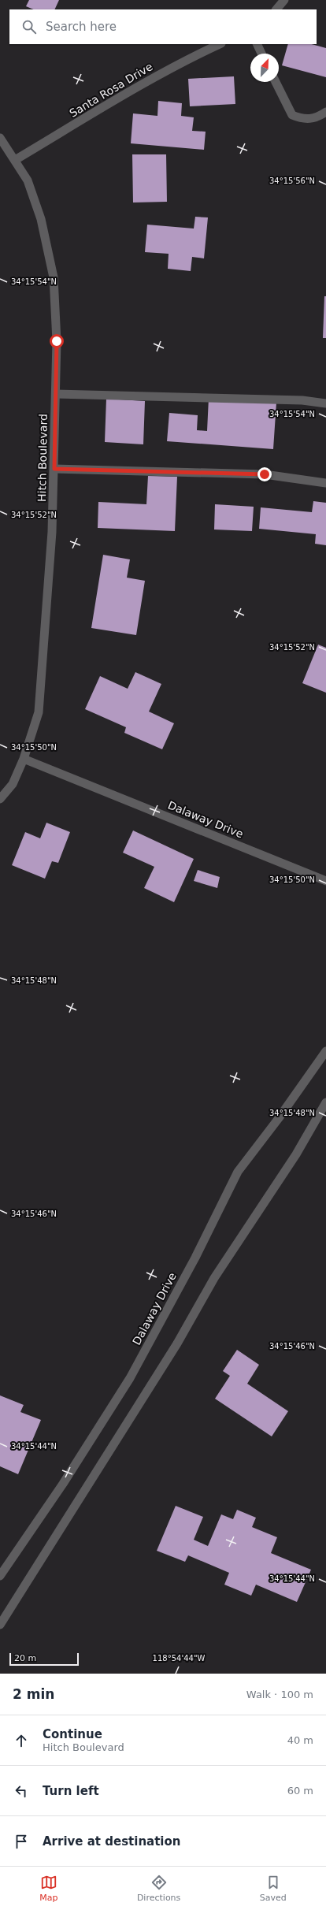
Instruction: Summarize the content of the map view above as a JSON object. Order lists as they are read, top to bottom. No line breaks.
{"streets":{"street":["Santa Rosa Drive","Hitch Boulevard","Dalaway Drive"]},"crossings":[["Santa Rosa Drive","Hitch Boulevard"],["Hitch Boulevard","Dalaway Drive"]],"scale_bar":"20 m","north":"top right","page":{"search":"Search here","scale":"20 m","heading":["2 min","Walk · 100 m"],"list":[["Continue","Hitch Boulevard","40 m"],["Turn left","60 m"],"Arrive at destination"],"nav":["Map","Directions","Saved"]},"coordinates":["34°15'56\"N","34°15'54\"N","34°15'52\"N","34°15'50\"N","34°15'48\"N","34°15'46\"N","34°15'44\"N","118°54'44\"W"]}
